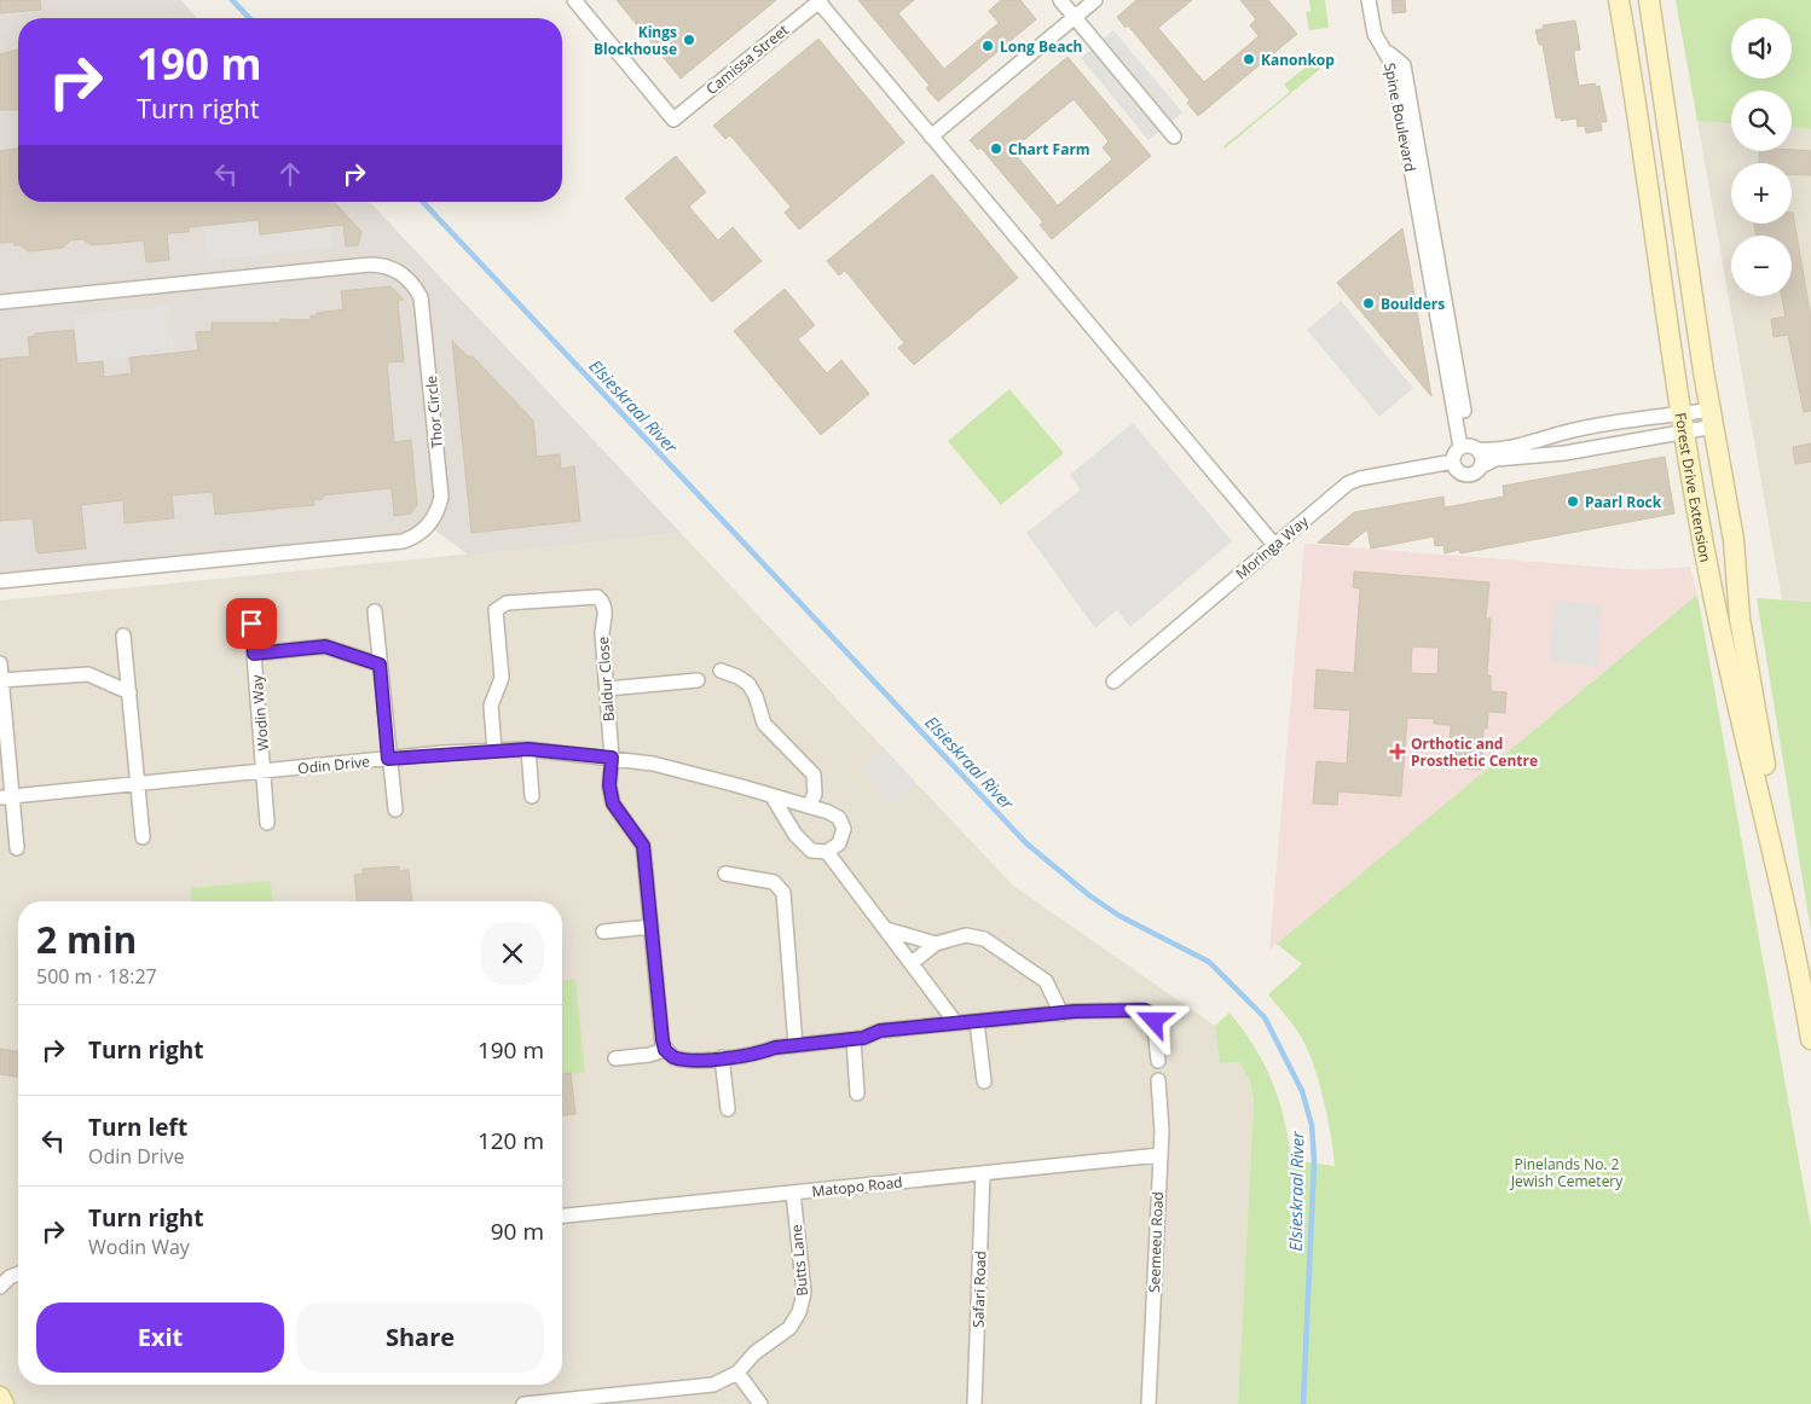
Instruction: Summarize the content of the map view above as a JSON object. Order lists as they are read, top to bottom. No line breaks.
{"streets":{"street":["Camissa Street","Spine Boulevard","Thor Circle","Forest Drive Extension","Moringa Way","Baldur Close","Wodin Way","Odin Drive","Matopo Road","Seemeeu Road","Butts Lane","Safari Road"]},"crossings":[["Spine Boulevard","Moringa Way"],["Baldur Close","Odin Drive"],["Wodin Way","Odin Drive"],["Matopo Road","Seemeeu Road"],["Matopo Road","Butts Lane"],["Matopo Road","Safari Road"]],"water":["Elsieskraal River"],"parks":["Pinelands No. 2 Jewish Cemetery"],"places":{"other":["Kings Blockhouse","Long Beach","Kanonkop","Chart Farm","Boulders","Paarl Rock"],"health":["Orthotic and Prosthetic Centre"]},"page":{"map_buttons":["+","−"],"turn":["190 m","Turn right"],"heading":["2 min","500 m · 18:27"],"list":[{"name":"Turn right","value":"190 m"},{"name":"Turn left","note":"Odin Drive","value":"120 m"},{"name":"Turn right","note":"Wodin Way","value":"90 m"}],"buttons":["Exit","Share"]}}
